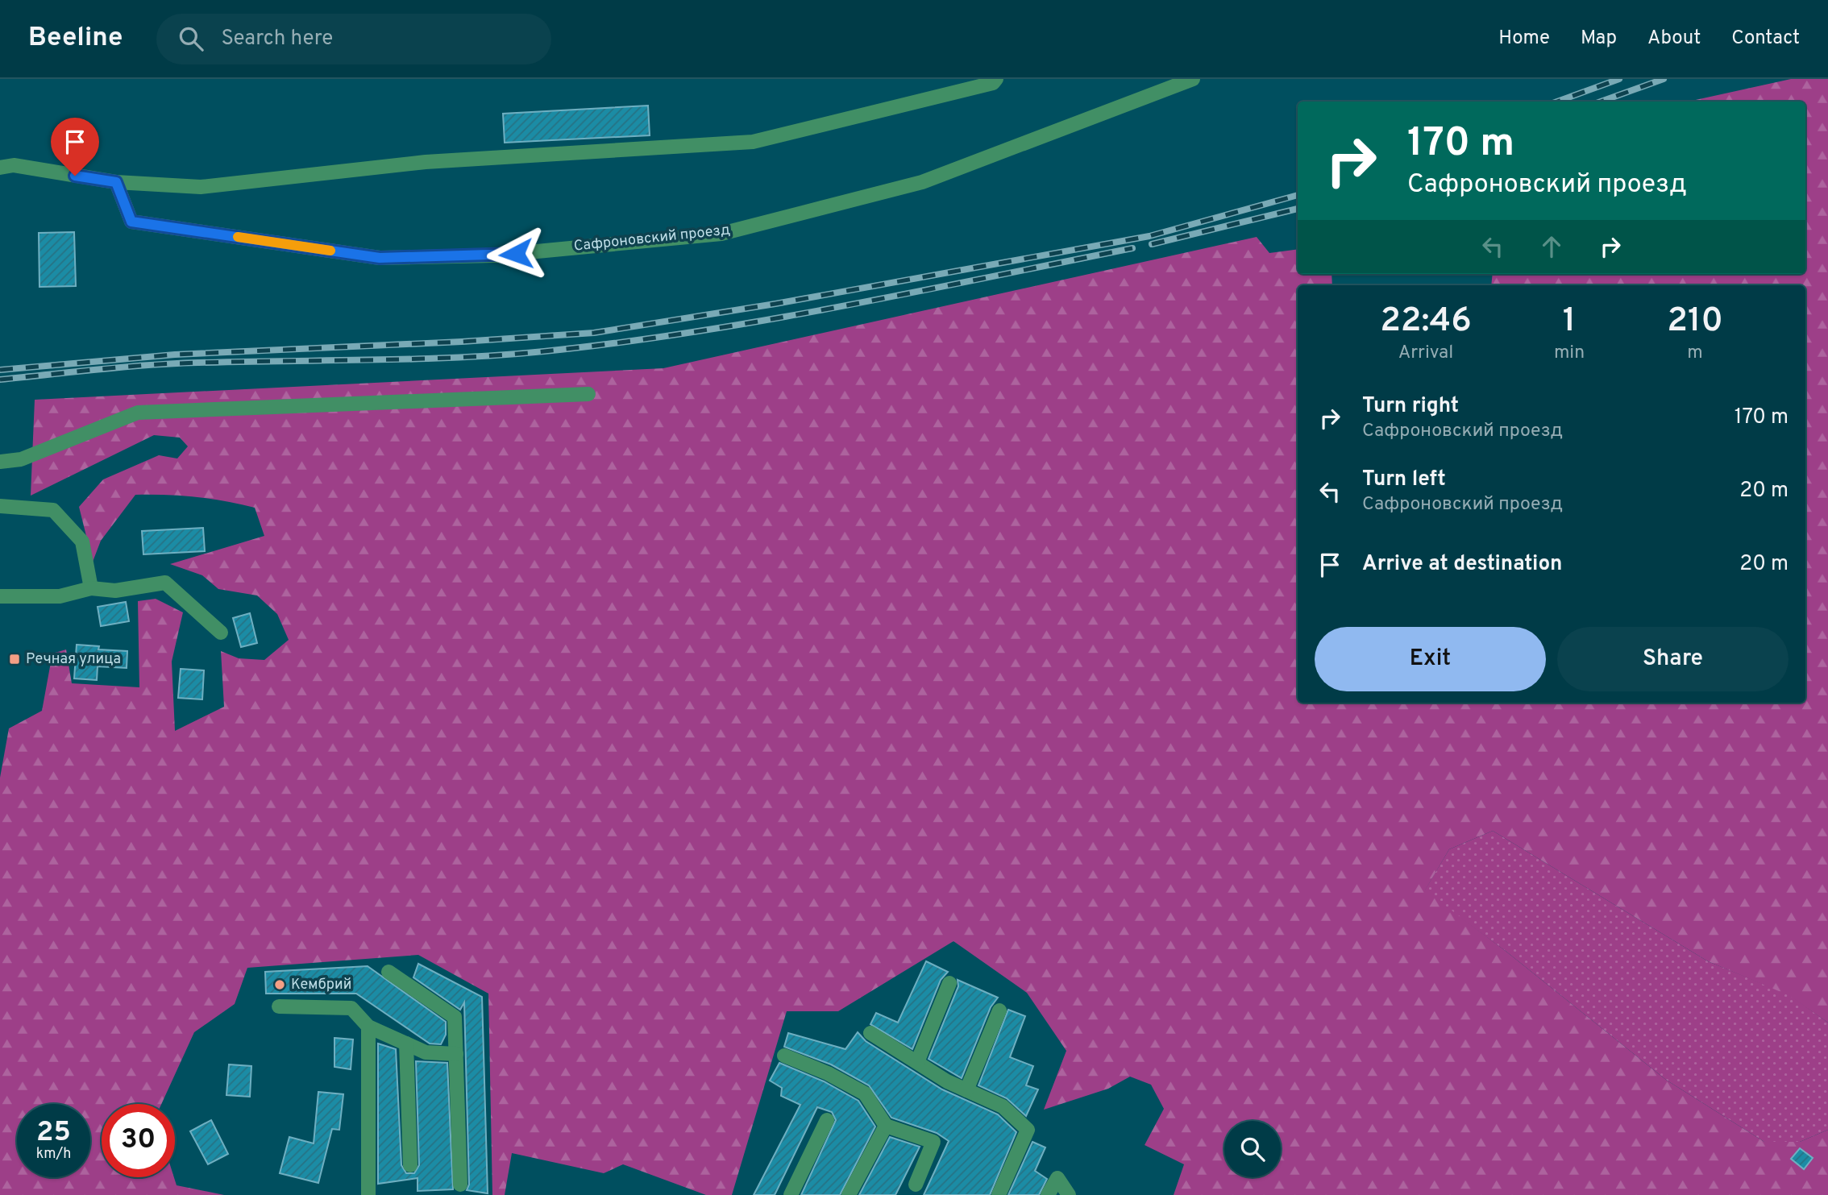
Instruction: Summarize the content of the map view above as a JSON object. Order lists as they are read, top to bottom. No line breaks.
{"streets":{"street":["Сафроновский проезд"]},"places":{"transit":["Речная улица"],"other":["Кембрий"]},"page":{"header":"Beeline","search":"Search here","nav":["Home","Map","About","Contact"],"turn":["170 m","Сафроновский проезд"],"eta":["22:46","Arrival","1","min","210","m"],"list":[{"name":"Turn right","note":"Сафроновский проезд","value":"170 m"},{"name":"Turn left","note":"Сафроновский проезд","value":"20 m"},{"name":"Arrive at destination","value":"20 m"}],"buttons":["Exit","Share"],"speed":"25 km/h","limit":"30"}}
